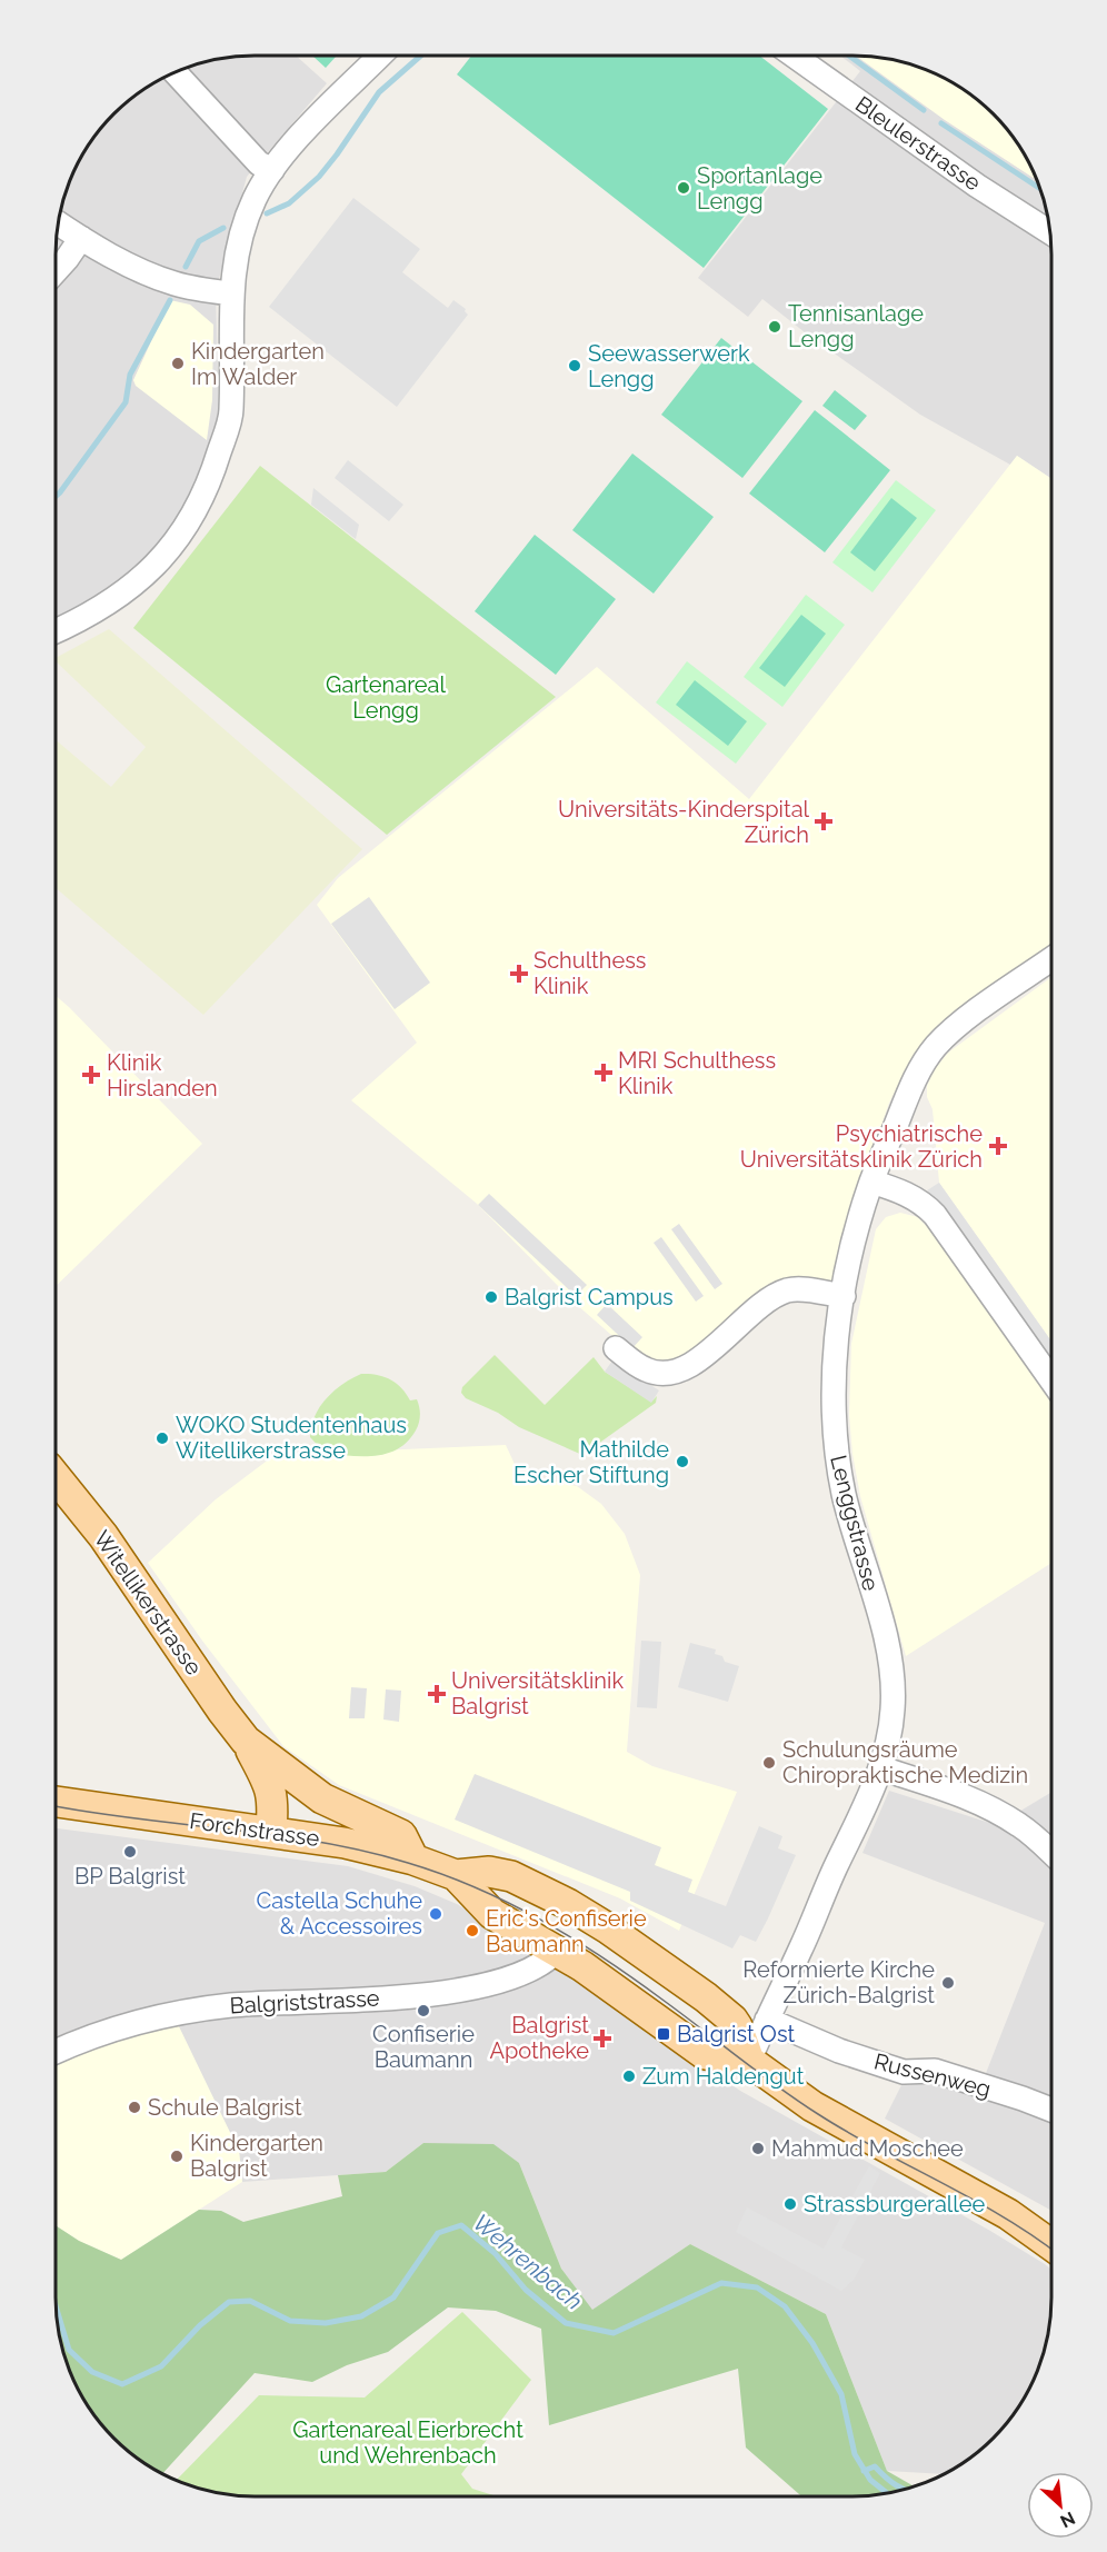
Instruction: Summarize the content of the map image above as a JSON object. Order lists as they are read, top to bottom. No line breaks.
{"streets":{"main road":["Witellikerstrasse","Forchstrasse"],"street":["Bleulerstrasse","Lenggstrasse","Balgriststrasse","Russenweg"]},"crossings":[["Lenggstrasse","Forchstrasse"],["Lenggstrasse","Russenweg"],["Witellikerstrasse","Forchstrasse"],["Forchstrasse","Balgriststrasse"]],"water":["Wehrenbach"],"parks":["Gartenareal Lengg","Gartenareal Eierbrecht und Wehrenbach"],"places":{"other":["Sportanlage Lengg","Tennisanlage Lengg","Kindergarten Im Walder","Seewasserwerk Lengg","Balgrist Campus","WOKO Studentenhaus Witellikerstrasse","Mathilde Escher Stiftung","Schulungsräume Chiropraktische Medizin","BP Balgrist","Castella Schuhe & Accessoires","Eric's Confiserie Baumann","Reformierte Kirche Zürich-Balgrist","Confiserie Baumann","Zum Haldengut","Schule Balgrist","Mahmud Moschee","Kindergarten Balgrist","Strassburgerallee"],"health":["Universitäts-Kinderspital Zürich","Schulthess Klinik","MRI Schulthess Klinik","Klinik Hirslanden","Psychiatrische Universitätsklinik Zürich","Universitätsklinik Balgrist","Balgrist Apotheke"],"transit":["Balgrist Ost"]},"north":"bottom right"}
